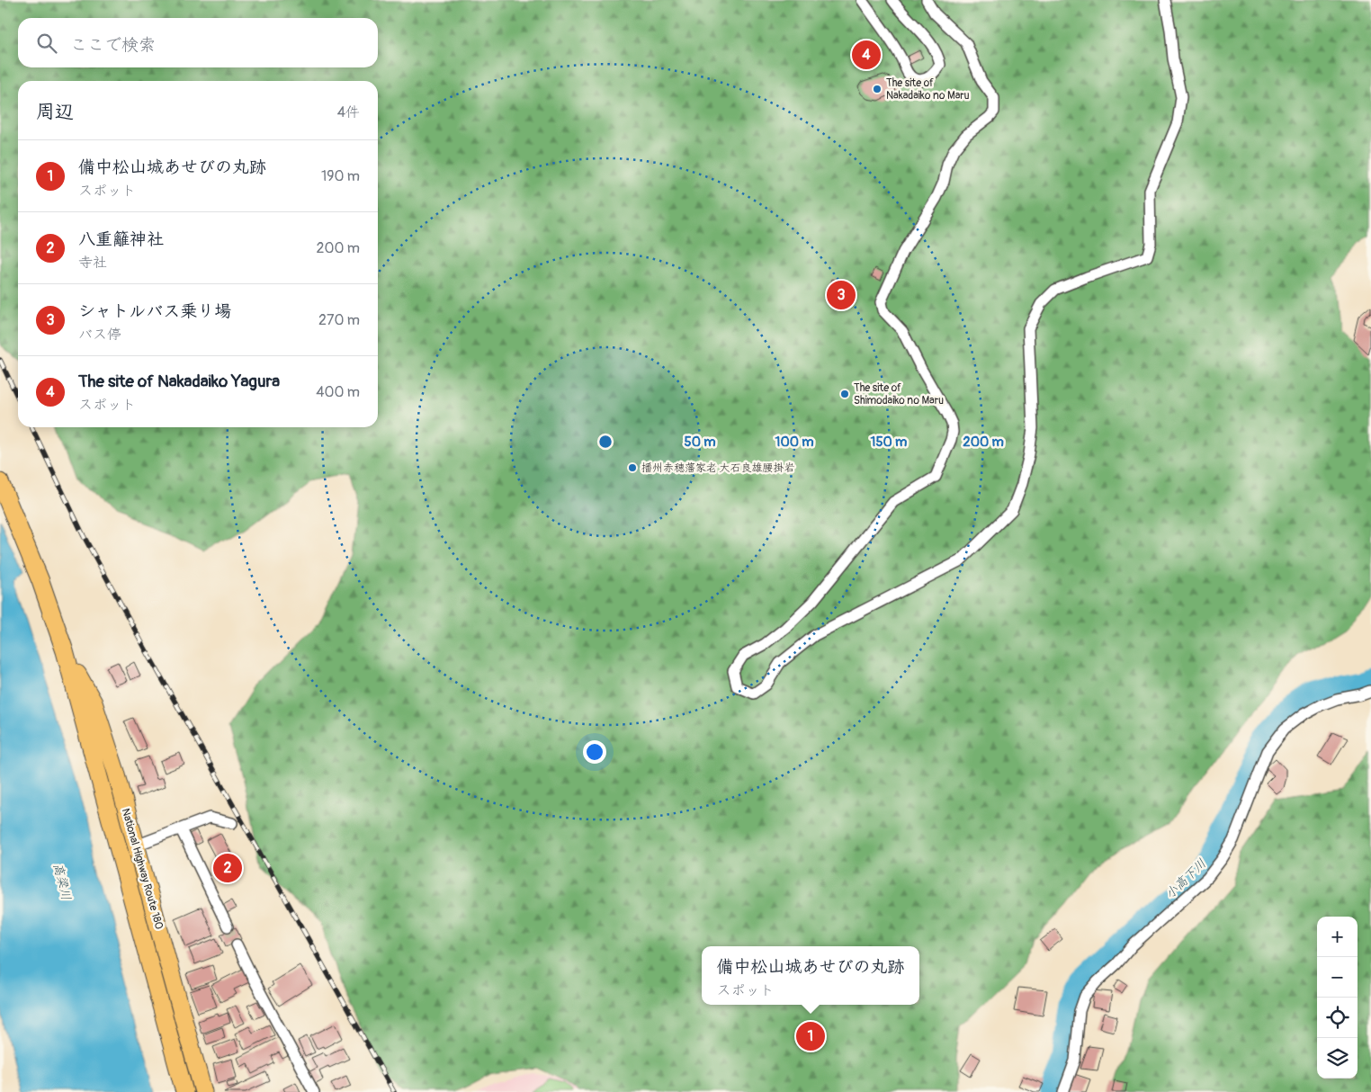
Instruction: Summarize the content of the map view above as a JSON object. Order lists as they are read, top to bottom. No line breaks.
{"streets":{"highway":["National Highway Route 180"]},"water":["小高下川","高梁川"],"places":["The site of Nakadaiko no Maru","The site of Shimodaiko no Maru","播州赤穂藩家老 大石良雄腰掛岩"],"page":{"search":"ここで検索","pins":["4","3","2","1"],"heading":["周辺","4件"],"list":[{"mark":"1","name":"備中松山城あせびの丸跡","note":"スポット","value":"190 m"},{"mark":"2","name":"八重籬神社","note":"寺社","value":"200 m"},{"mark":"3","name":"シャトルバス乗り場","note":"バス停","value":"270 m"},{"mark":"4","name":"The site of Nakadaiko Yagura","note":"スポット","value":"400 m"}],"map_buttons":["+","−"],"popup":["備中松山城あせびの丸跡","スポット"]},"rings":["50 m","100 m","150 m","200 m"]}
